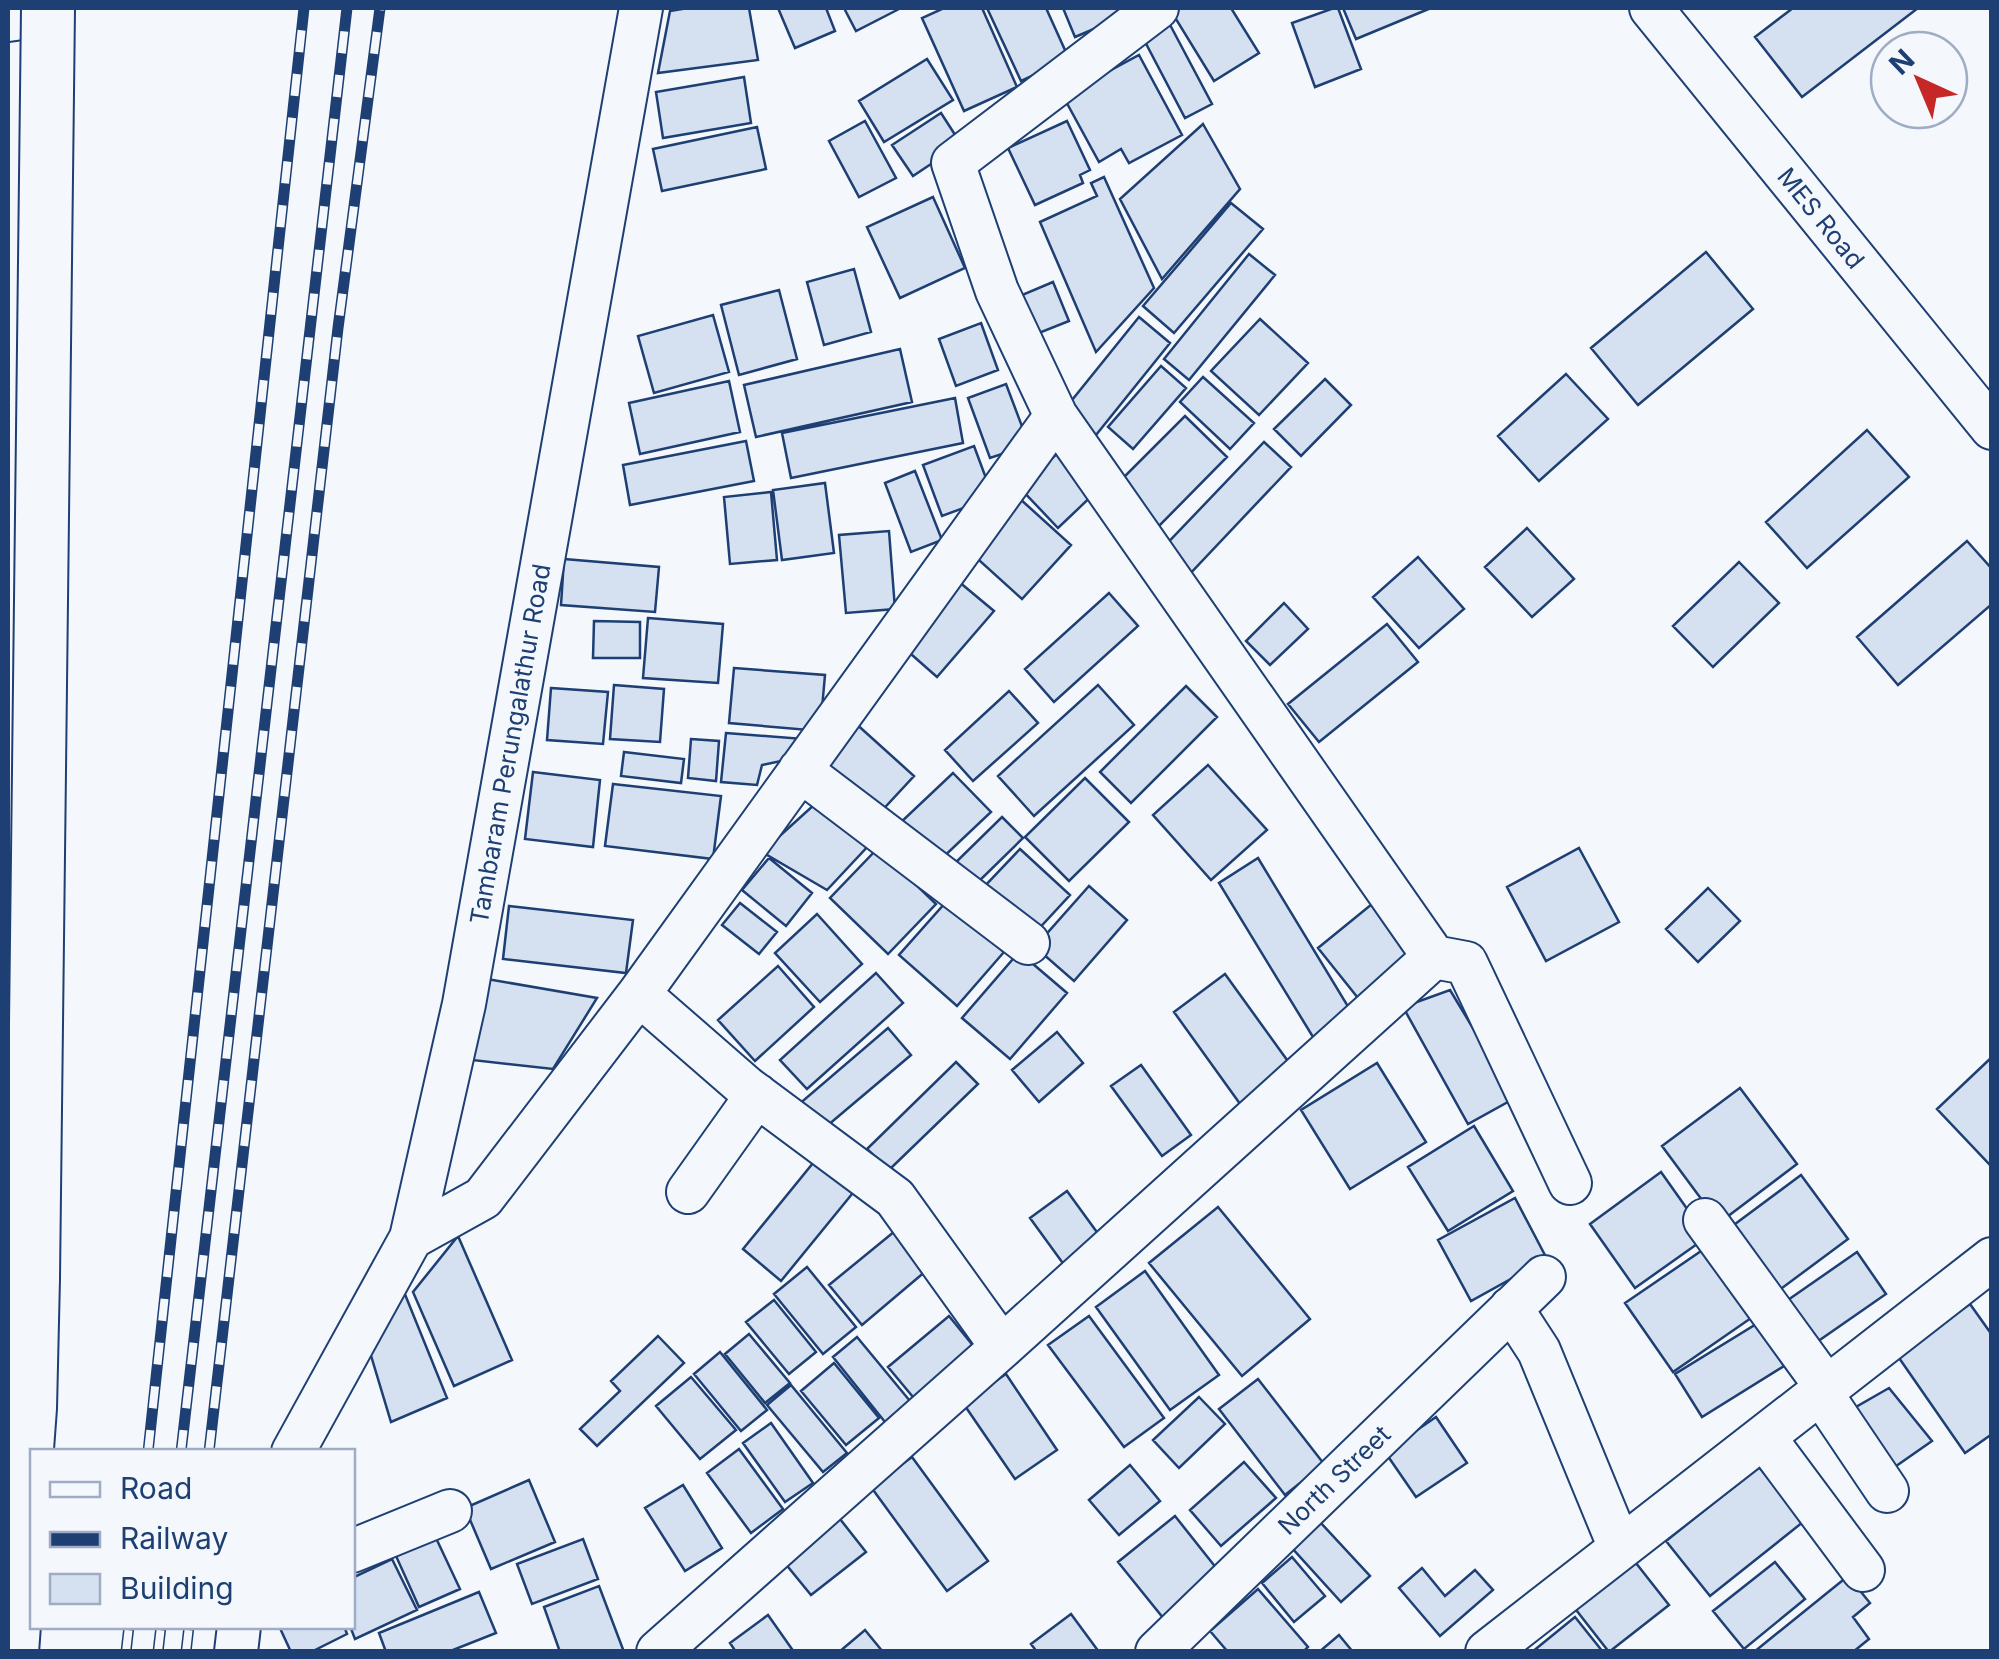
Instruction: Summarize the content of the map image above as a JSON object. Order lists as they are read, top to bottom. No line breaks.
{"streets":{"street":["MES Road","Tambaram Perungalathur Road","North Street"]},"legend":["Road","Railway","Building"],"north":"top left"}
